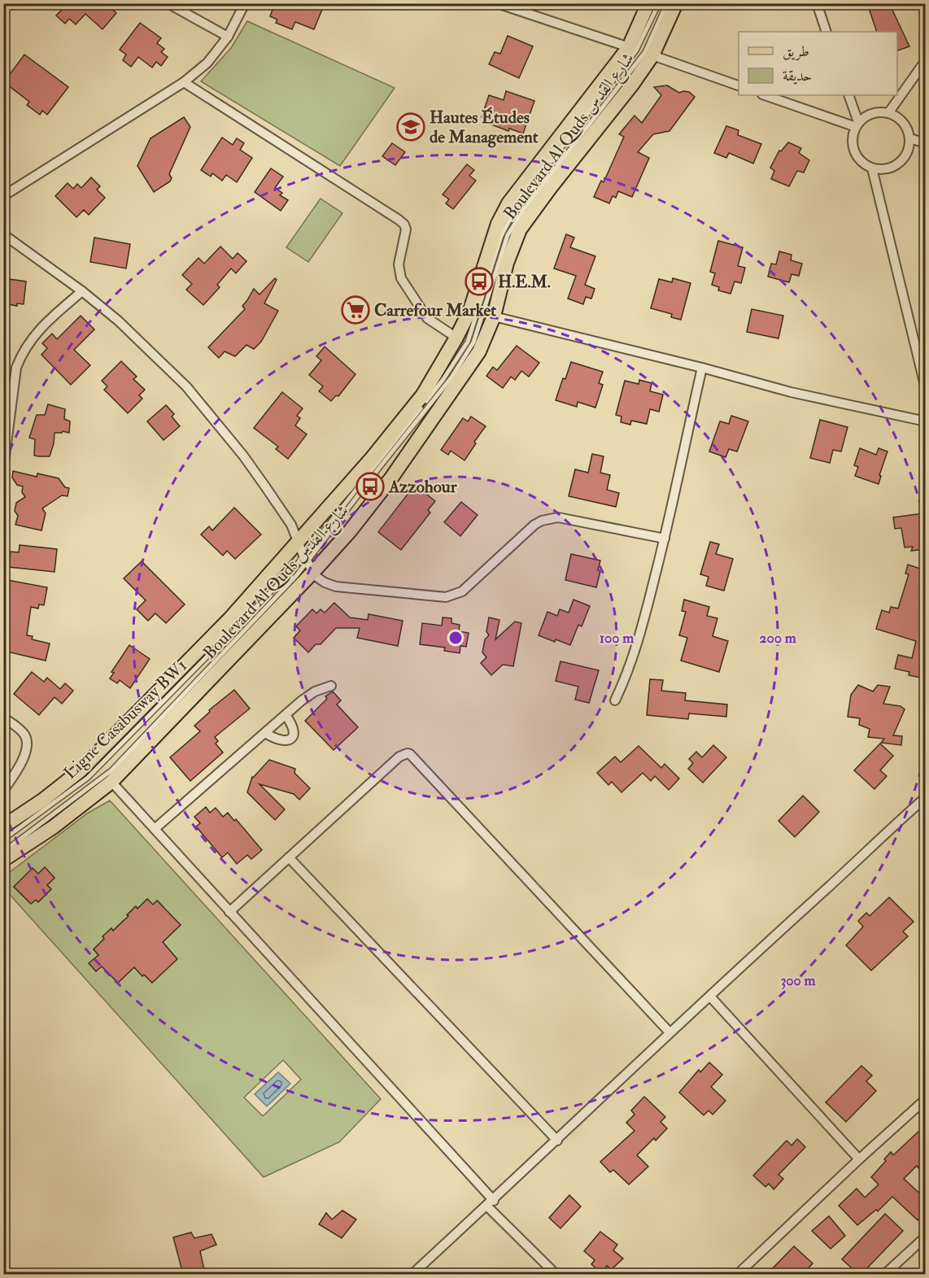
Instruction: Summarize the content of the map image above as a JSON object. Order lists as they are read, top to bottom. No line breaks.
{"streets":{"main road":["Boulevard Al Quds شارع القدس"],"lane":["Ligne Casabusway BW1"]},"crossings":[["Boulevard Al Quds شارع القدس","Ligne Casabusway BW1"]],"places":{"school or university":["Hautes Études de Management"],"bus stop":["H.E.M.","Azzohour"],"supermarket":["Carrefour Market"]},"legend":["طريق","حديقة"],"rings":["100 m","200 m","300 m"]}
